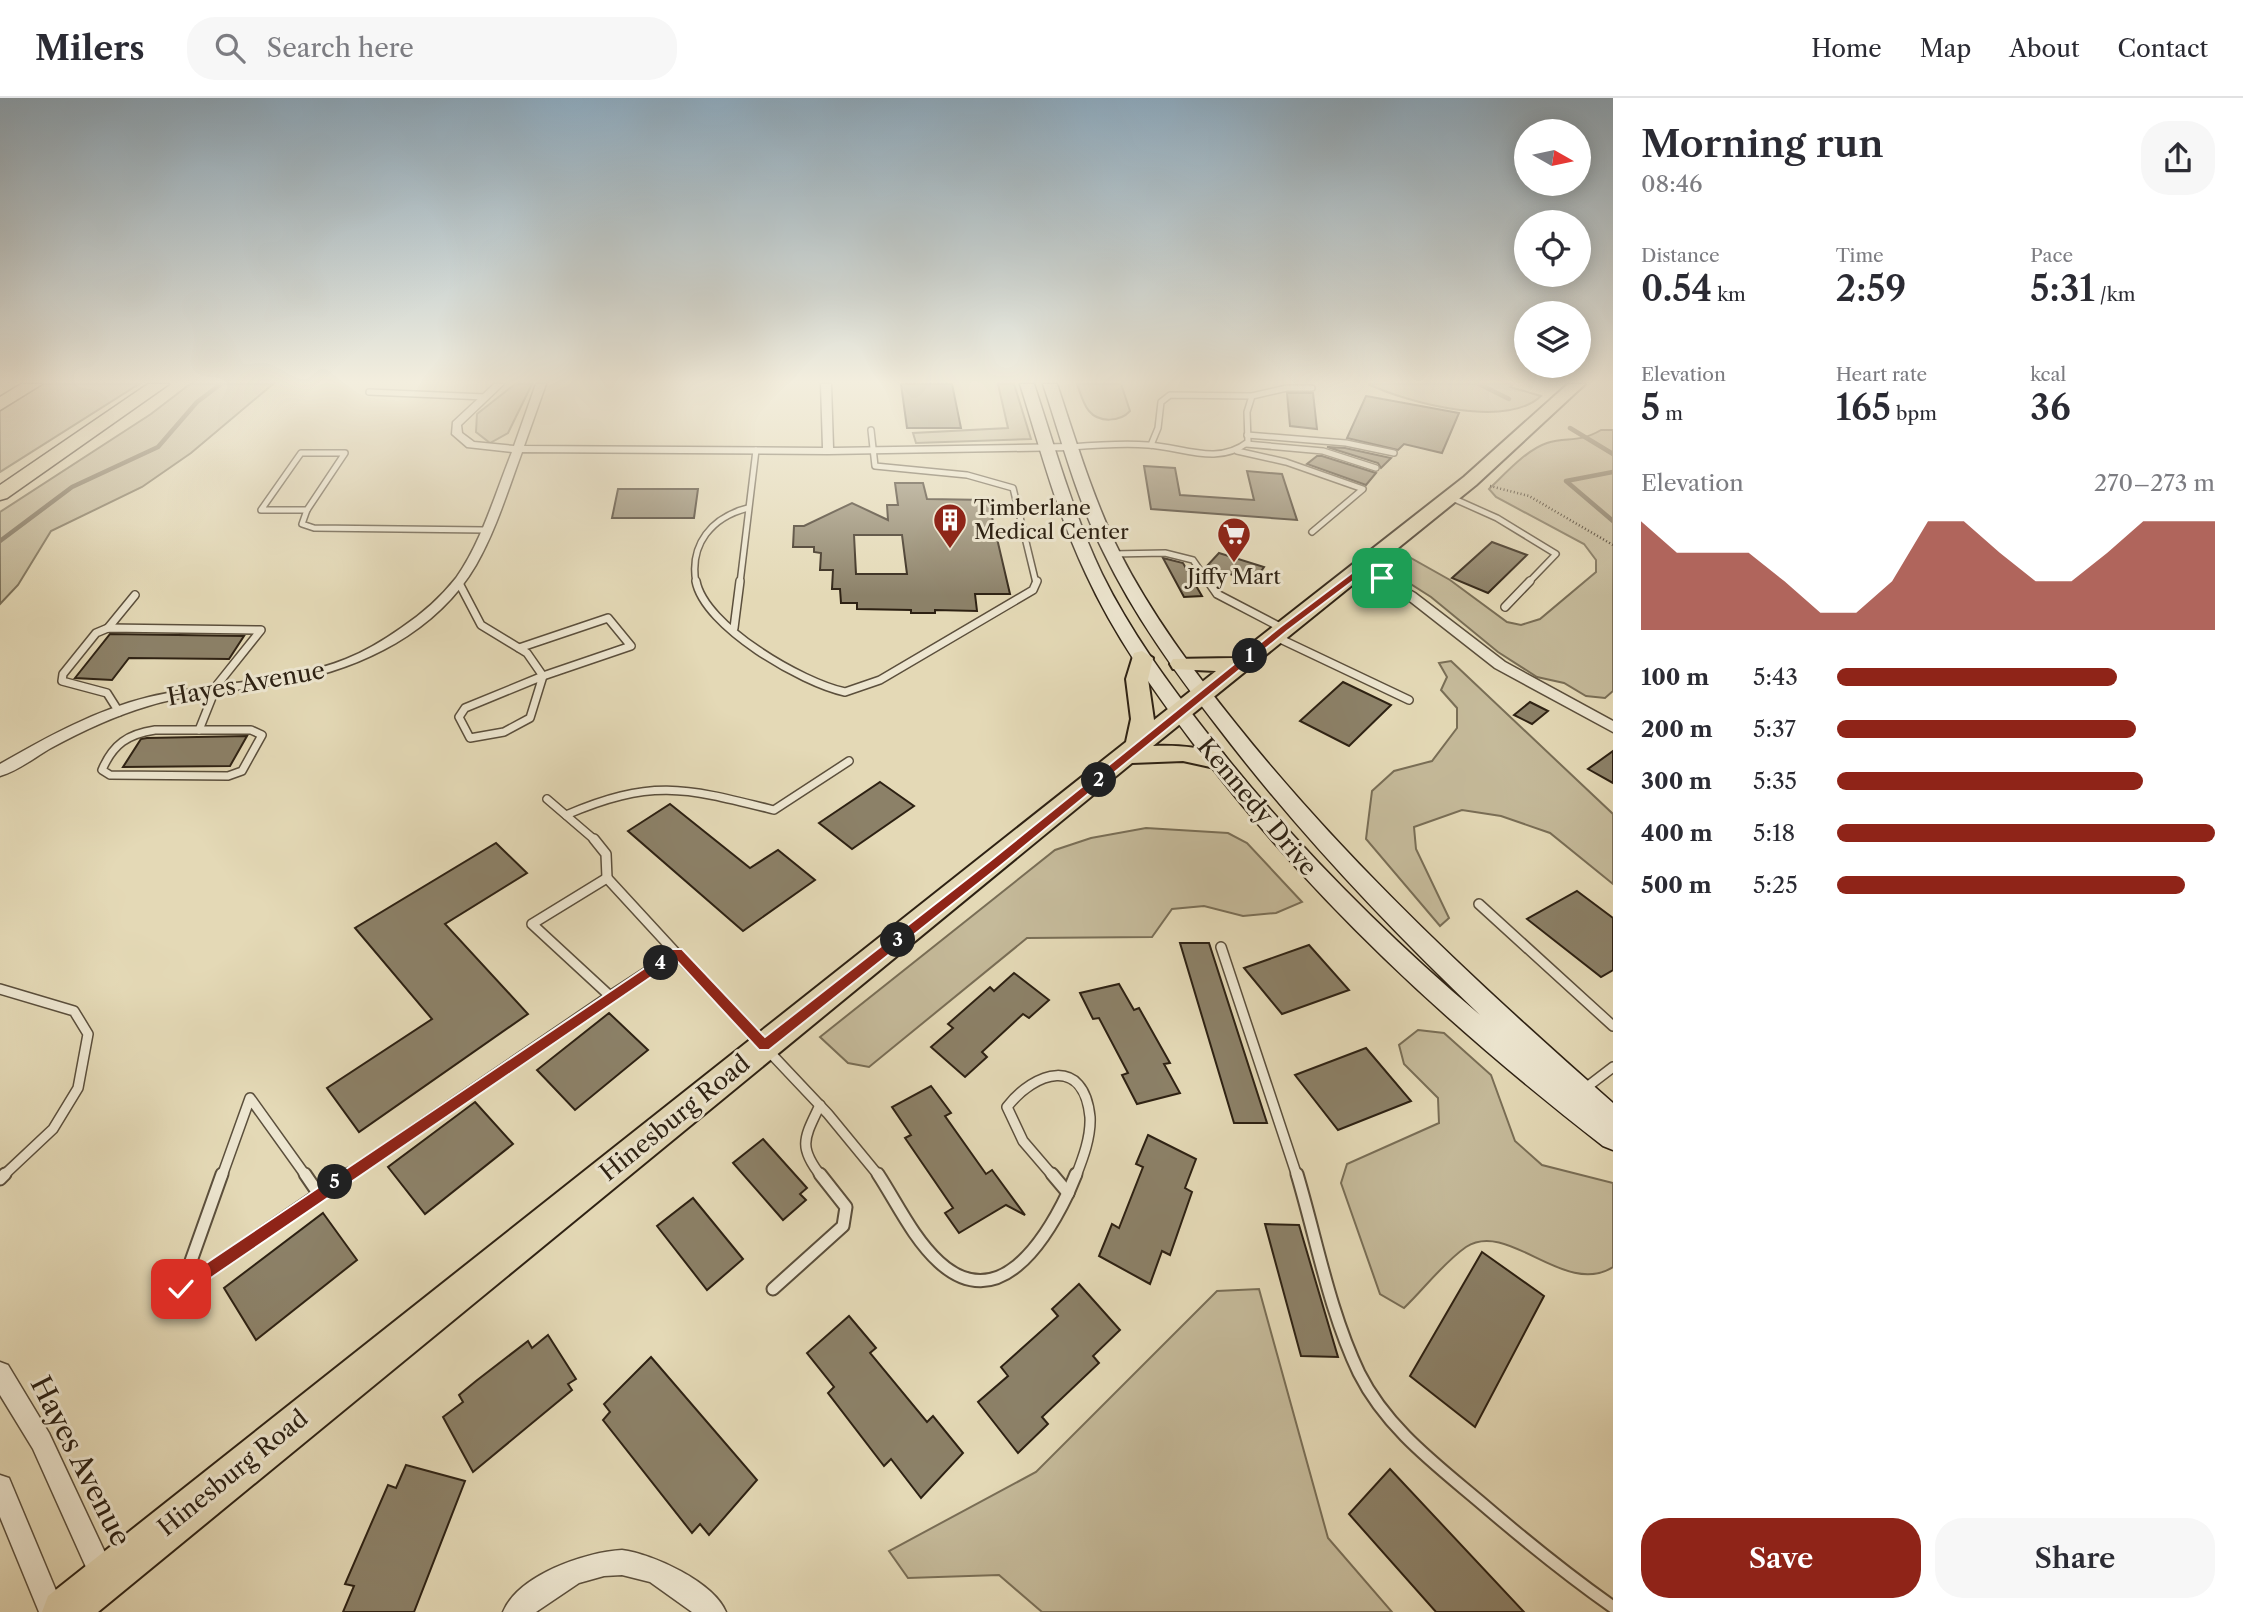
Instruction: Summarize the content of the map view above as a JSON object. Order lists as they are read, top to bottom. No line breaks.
{"streets":{"main road":["Kennedy Drive","Hinesburg Road"],"street":["Hayes Avenue"]},"crossings":[["Hayes Avenue","Hinesburg Road"],["Kennedy Drive","Hinesburg Road"]],"places":{"building":["Timberlane Medical Center"],"supermarket":["Jiffy Mart"]},"north":"right","page":{"header":"Milers","search":"Search here","nav":["Home","Map","About","Contact"],"heading":["Morning run","08:46"],"stats":[["Distance","0.54 km"],["Time","2:59"],["Pace","5:31 /km"],["Elevation","5 m"],["Heart rate","165 bpm"],["kcal","36"]],"chart":["Elevation","270–273 m"],"pins":["1","2","3","4","5"],"list":[{"name":"100 m","note":"5:43"},{"name":"200 m","note":"5:37"},{"name":"300 m","note":"5:35"},{"name":"400 m","note":"5:18"},{"name":"500 m","note":"5:25"}],"buttons":["Save","Share"]}}
